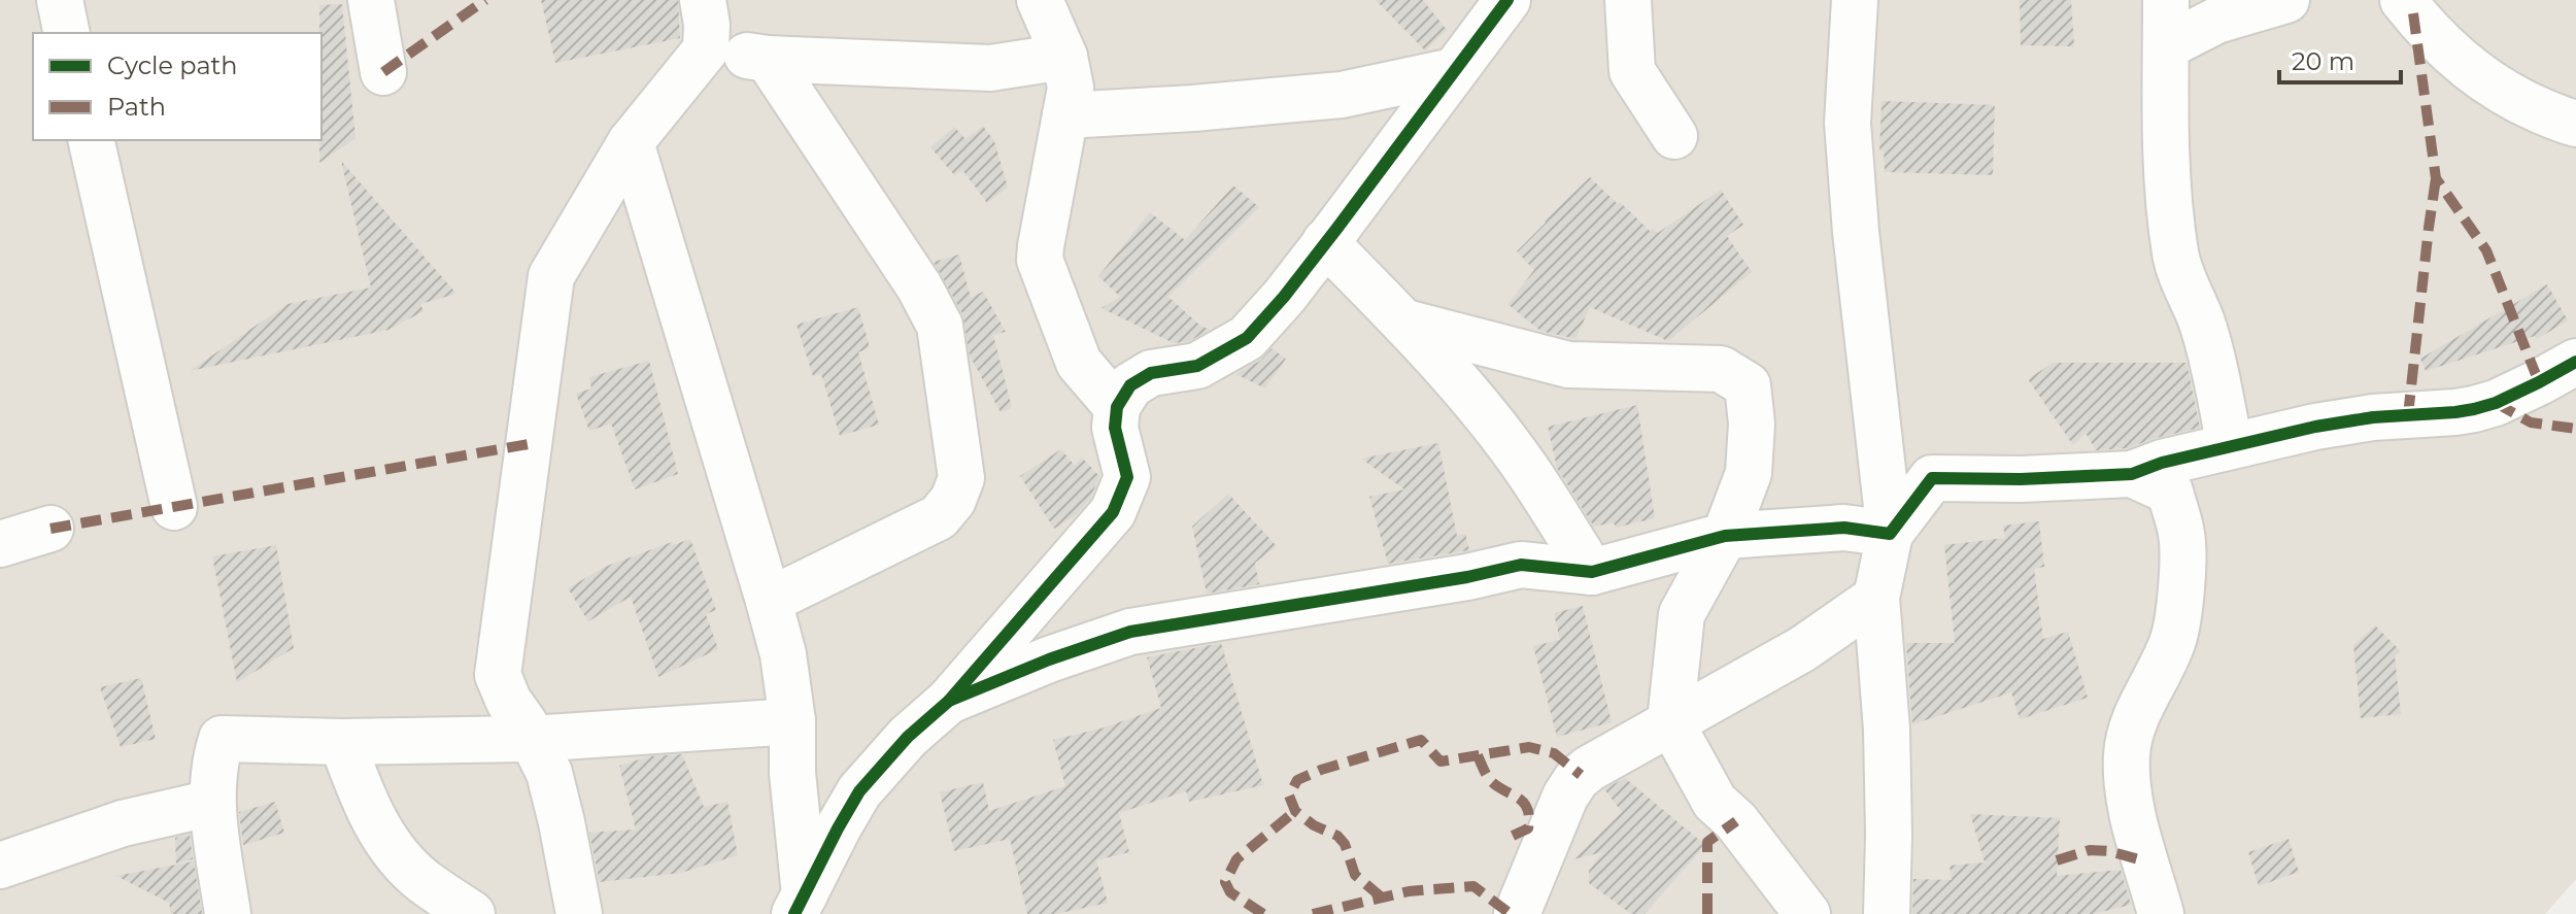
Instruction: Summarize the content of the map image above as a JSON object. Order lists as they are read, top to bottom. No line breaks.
{"legend":["Cycle path","Path"],"scale_bar":"20 m"}
